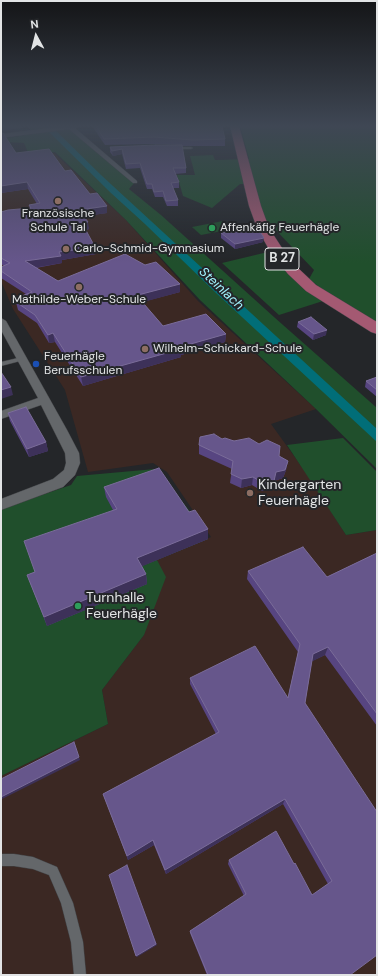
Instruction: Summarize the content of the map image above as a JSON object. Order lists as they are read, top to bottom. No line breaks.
{"streets":{"main road":["B 27"]},"water":["Steinlach"],"places":["Französische Schule Tal","Affenkäfig Feuerhägle","Carlo-Schmid-Gymnasium","Mathilde-Weber-Schule","Wilhelm-Schickard-Schule","Feuerhägle Berufsschulen","Kindergarten Feuerhägle","Turnhalle Feuerhägle"],"north":"top"}
